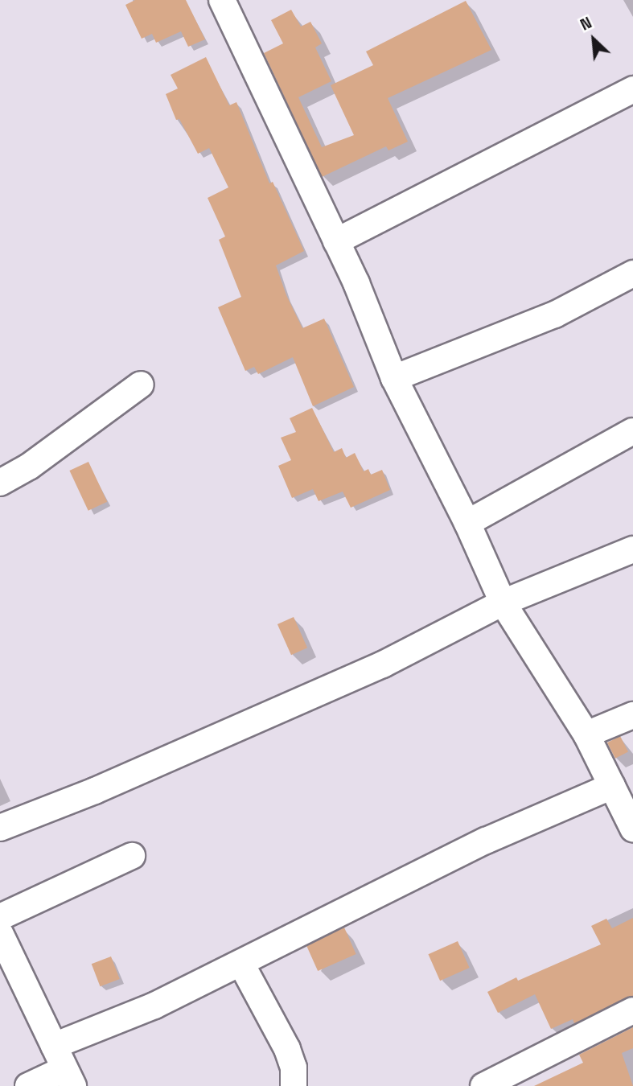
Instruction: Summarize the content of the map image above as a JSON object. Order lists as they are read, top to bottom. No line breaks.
{"north":"top left"}
